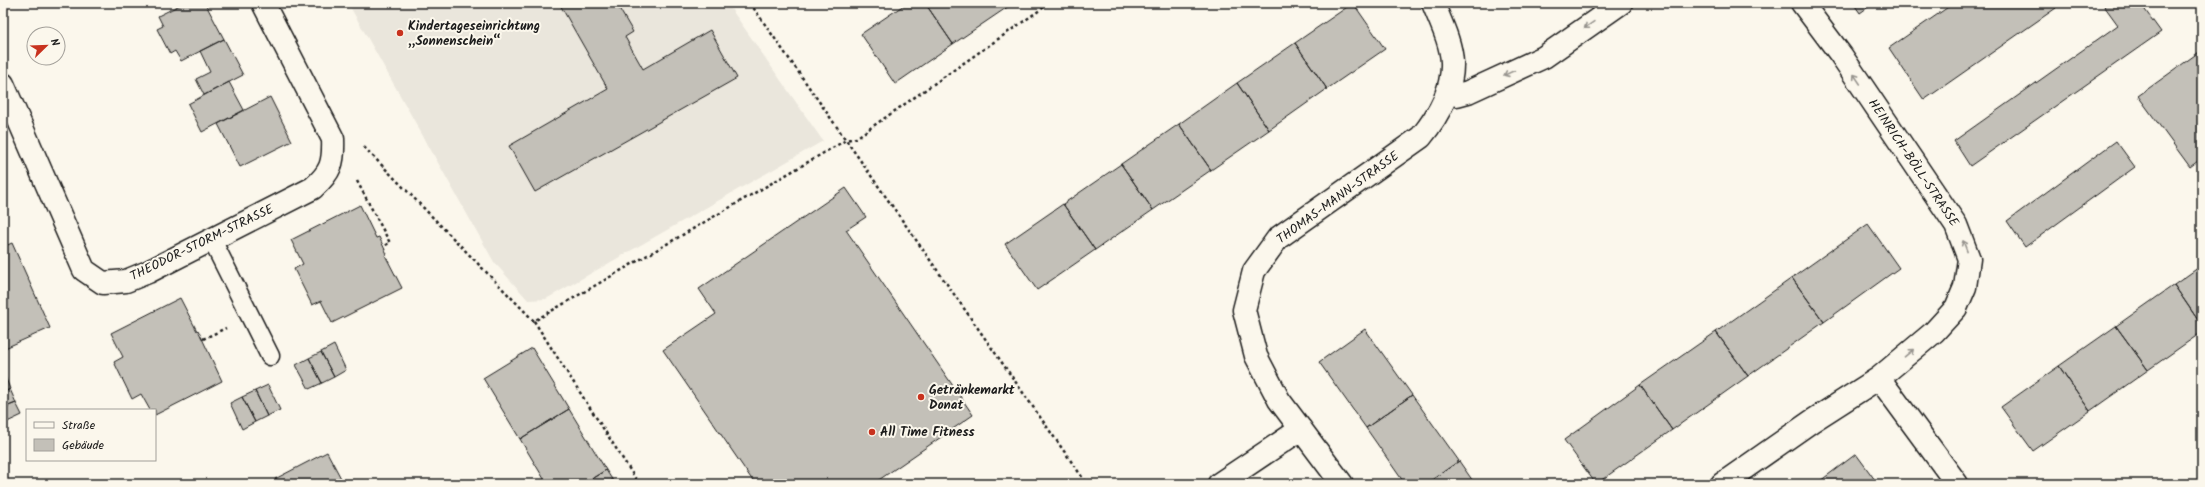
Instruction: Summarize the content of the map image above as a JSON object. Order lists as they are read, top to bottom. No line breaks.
{"streets":{"street":["HEINRICH-BÖLL-STRASSE","THOMAS-MANN-STRASSE","THEODOR-STORM-STRASSE"]},"one_way":["HEINRICH-BÖLL-STRASSE"],"places":["Kindertageseinrichtung „Sonnenschein“","Getränkemarkt Donat","All Time Fitness"],"legend":["Straße","Gebäude"],"north":"top right"}
